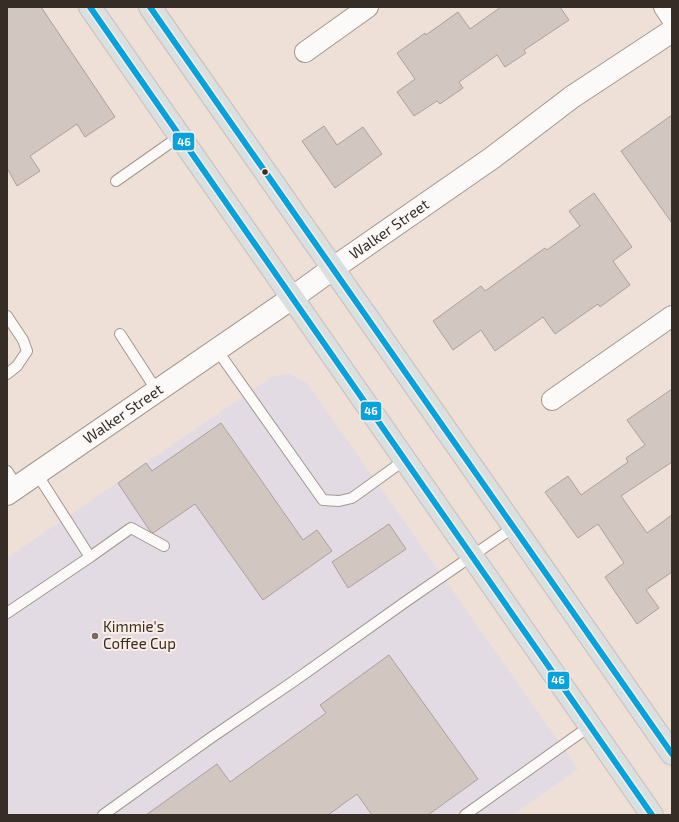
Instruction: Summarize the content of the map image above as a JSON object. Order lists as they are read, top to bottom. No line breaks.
{"streets":{"main road":["Walker Street"]},"places":["Kimmie's Coffee Cup"],"lines":["transit line 46"]}
